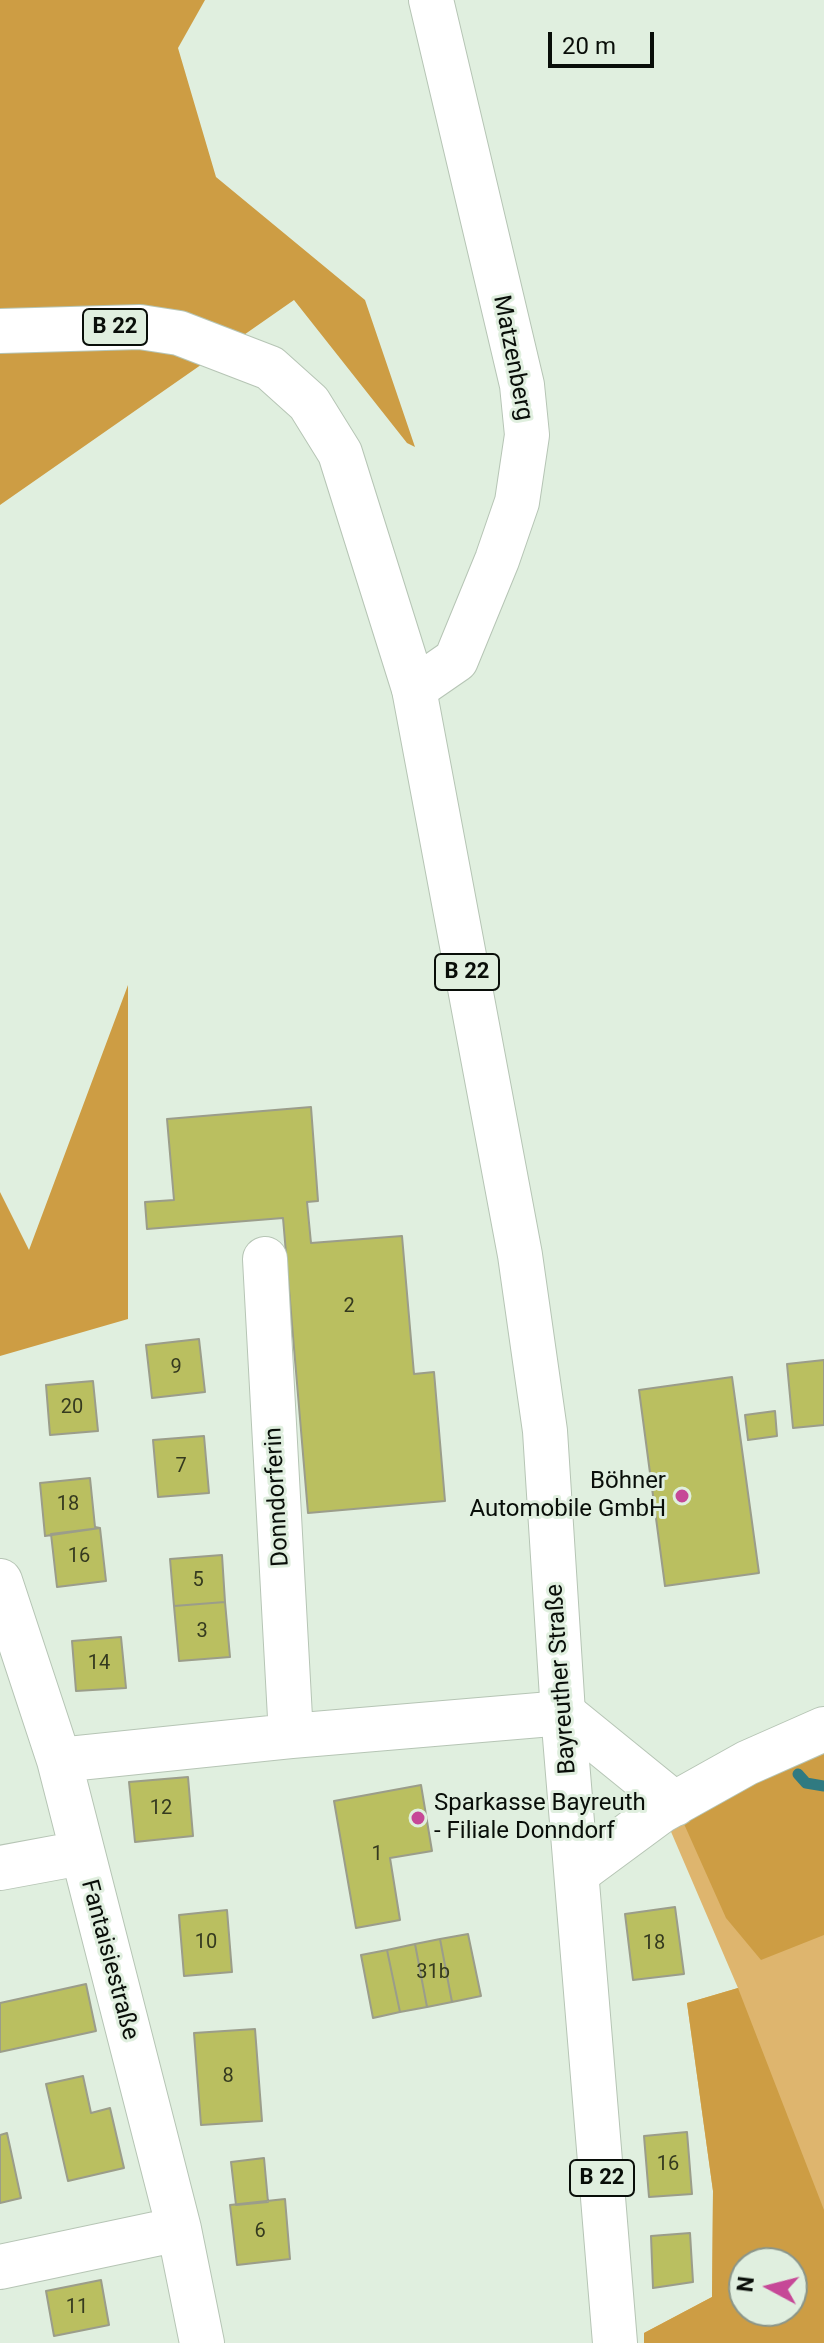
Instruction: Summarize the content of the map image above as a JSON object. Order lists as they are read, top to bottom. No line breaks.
{"streets":{"street":["B 22","Matzenberg","Donndorferin","Bayreuther Straße","Fantaisiestraße"]},"crossings":[["B 22","Matzenberg"],["B 22","Bayreuther Straße"],["Matzenberg","Bayreuther Straße"]],"places":["Böhner Automobile GmbH","Sparkasse Bayreuth - Filiale Donndorf"],"house_numbers":["2","9","20","7","18","16","5","3","14","12","1","10","18","31b","8","16","6","11"],"scale_bar":"20 m","north":"left"}
